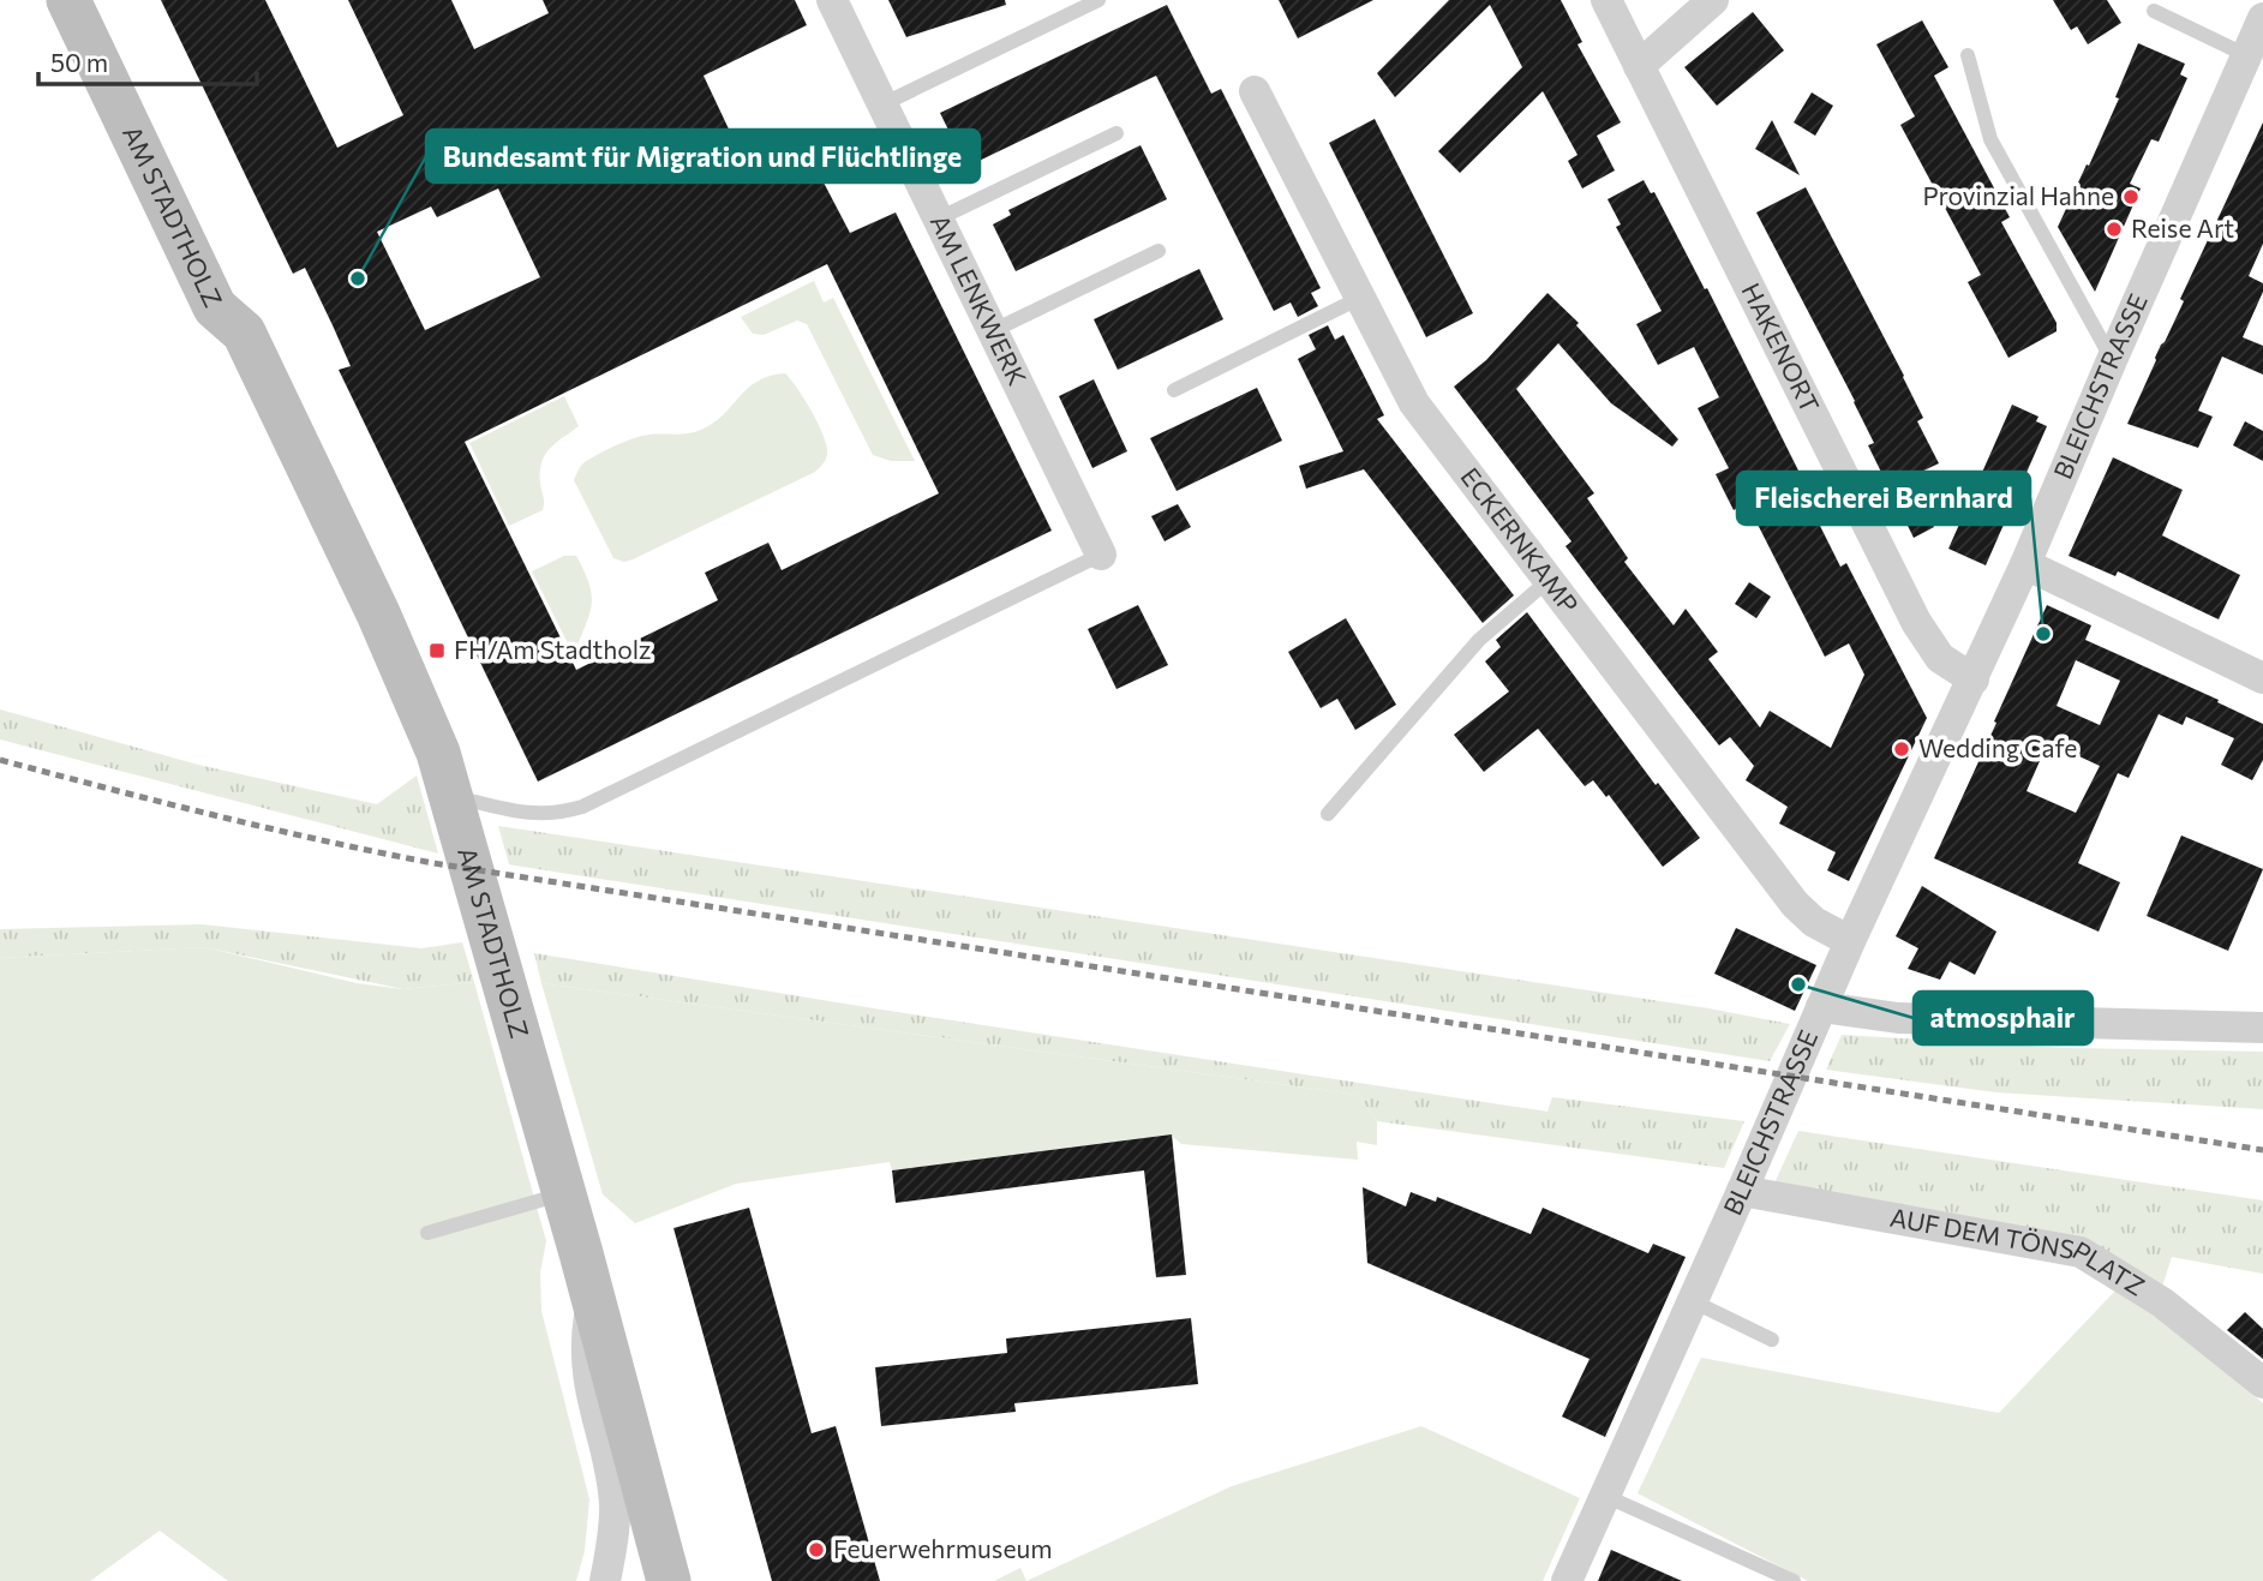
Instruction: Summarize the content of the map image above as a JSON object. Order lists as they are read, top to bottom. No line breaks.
{"streets":{"main road":["AM STADTHOLZ"],"street":["AM LENKWERK","HAKENORT","BLEICHSTRASSE","ECKERNKAMP","AUF DEM TÖNSPLATZ"]},"crossings":[["HAKENORT","BLEICHSTRASSE"],["BLEICHSTRASSE","ECKERNKAMP"],["BLEICHSTRASSE","AUF DEM TÖNSPLATZ"]],"places":{"other":["Provinzial Hahne","Reise Art","Bundesamt für Migration und Flüchtlinge","Fleischerei Bernhard","Wedding Cafe","atmosphair","Feuerwehrmuseum"],"transit":["FH/Am Stadtholz"]},"scale_bar":"50 m"}
